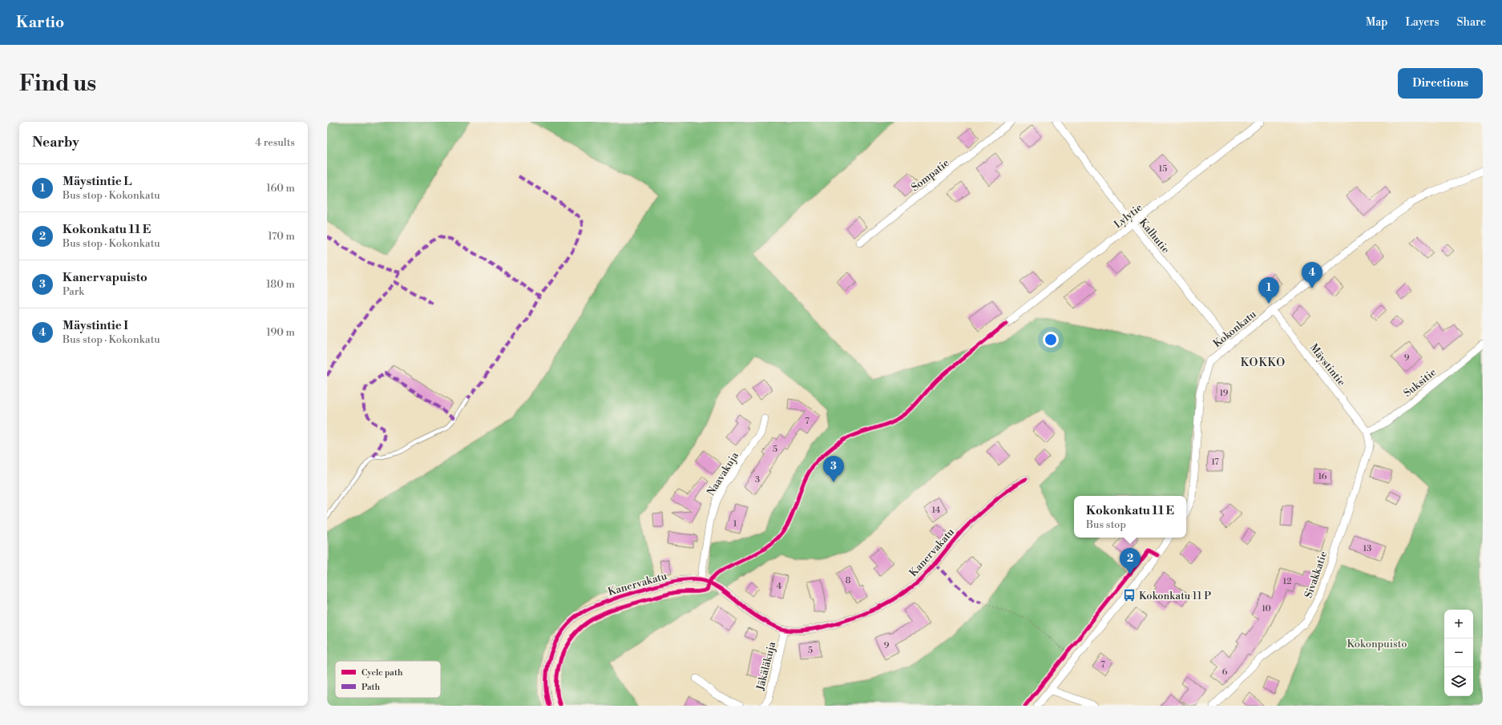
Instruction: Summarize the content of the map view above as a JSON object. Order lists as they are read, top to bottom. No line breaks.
{"streets":{"street":["Sompatie","Lylytie","Kalhutie","Kokonkatu","Mäystintie","Suksitie","Naavakuja","Kanervakatu","Sivakkatie","Jäkäläkuja"]},"crossings":[["Lylytie","Kalhutie"],["Kalhutie","Kokonkatu"],["Kokonkatu","Mäystintie"],["Mäystintie","Suksitie"],["Mäystintie","Sivakkatie"],["Suksitie","Sivakkatie"],["Naavakuja","Kanervakatu"],["Kanervakatu","Jäkäläkuja"]],"districts":["KOKKO"],"parks":["Kokonpuisto"],"places":{"bus stop":["Kokonkatu 11 P"]},"house_numbers":["15","9","19","7","5","17","16","3","14","1","13","8","12","4","10","9","5","7","6"],"legend":["Cycle path","Path"],"page":{"header":"Kartio","nav":["Map","Layers","Share"],"buttons":"Directions","title":"Find us","heading":["Nearby","4 results"],"list":[{"mark":"1","name":"Mäystintie L","note":"Bus stop · Kokonkatu","value":"160 m"},{"mark":"2","name":"Kokonkatu 11 E","note":"Bus stop · Kokonkatu","value":"170 m"},{"mark":"3","name":"Kanervapuisto","note":"Park","value":"180 m"},{"mark":"4","name":"Mäystintie I","note":"Bus stop · Kokonkatu","value":"190 m"}],"pins":["4","1","3","2"],"popup":["Kokonkatu 11 E","Bus stop"],"map_buttons":["+","−"]}}
